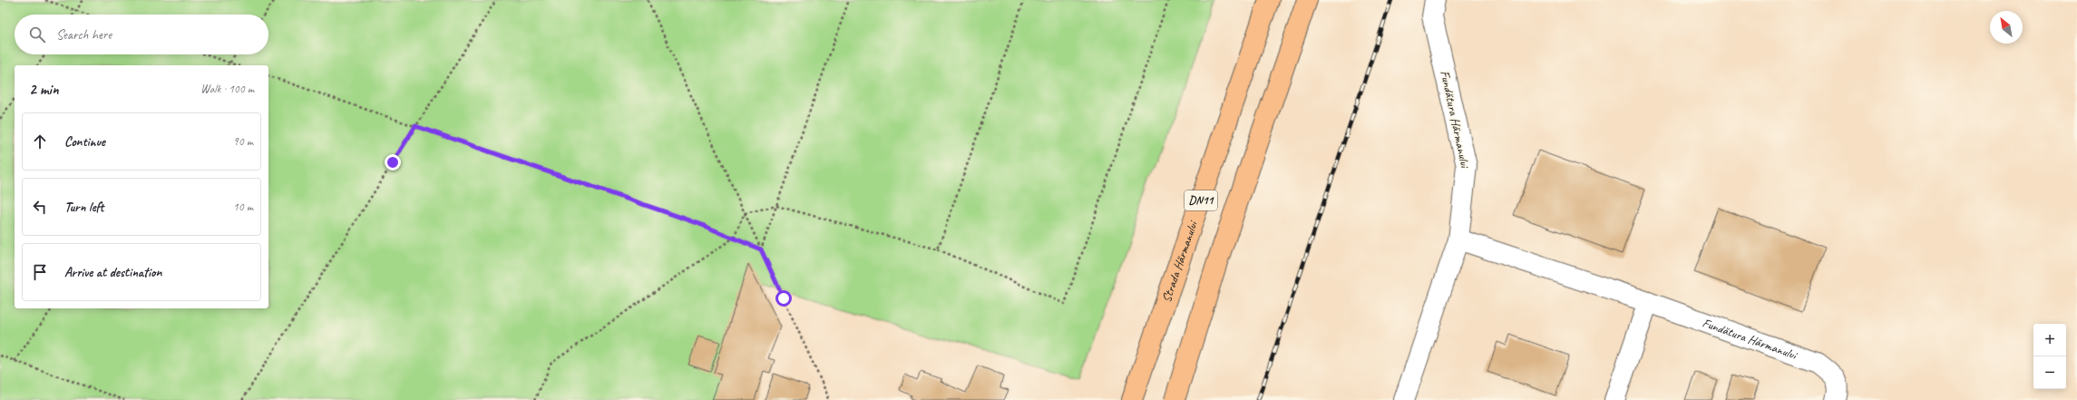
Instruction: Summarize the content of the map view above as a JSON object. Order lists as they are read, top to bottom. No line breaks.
{"streets":{"main road":["DN11","Strada Hărmanului"],"street":["Fundătura Hărmanului"]},"north":"top left","page":{"search":"Search here","heading":["2 min","Walk · 100 m"],"list":[["Continue","90 m"],["Turn left","10 m"],"Arrive at destination"],"map_buttons":["+","−"]}}
